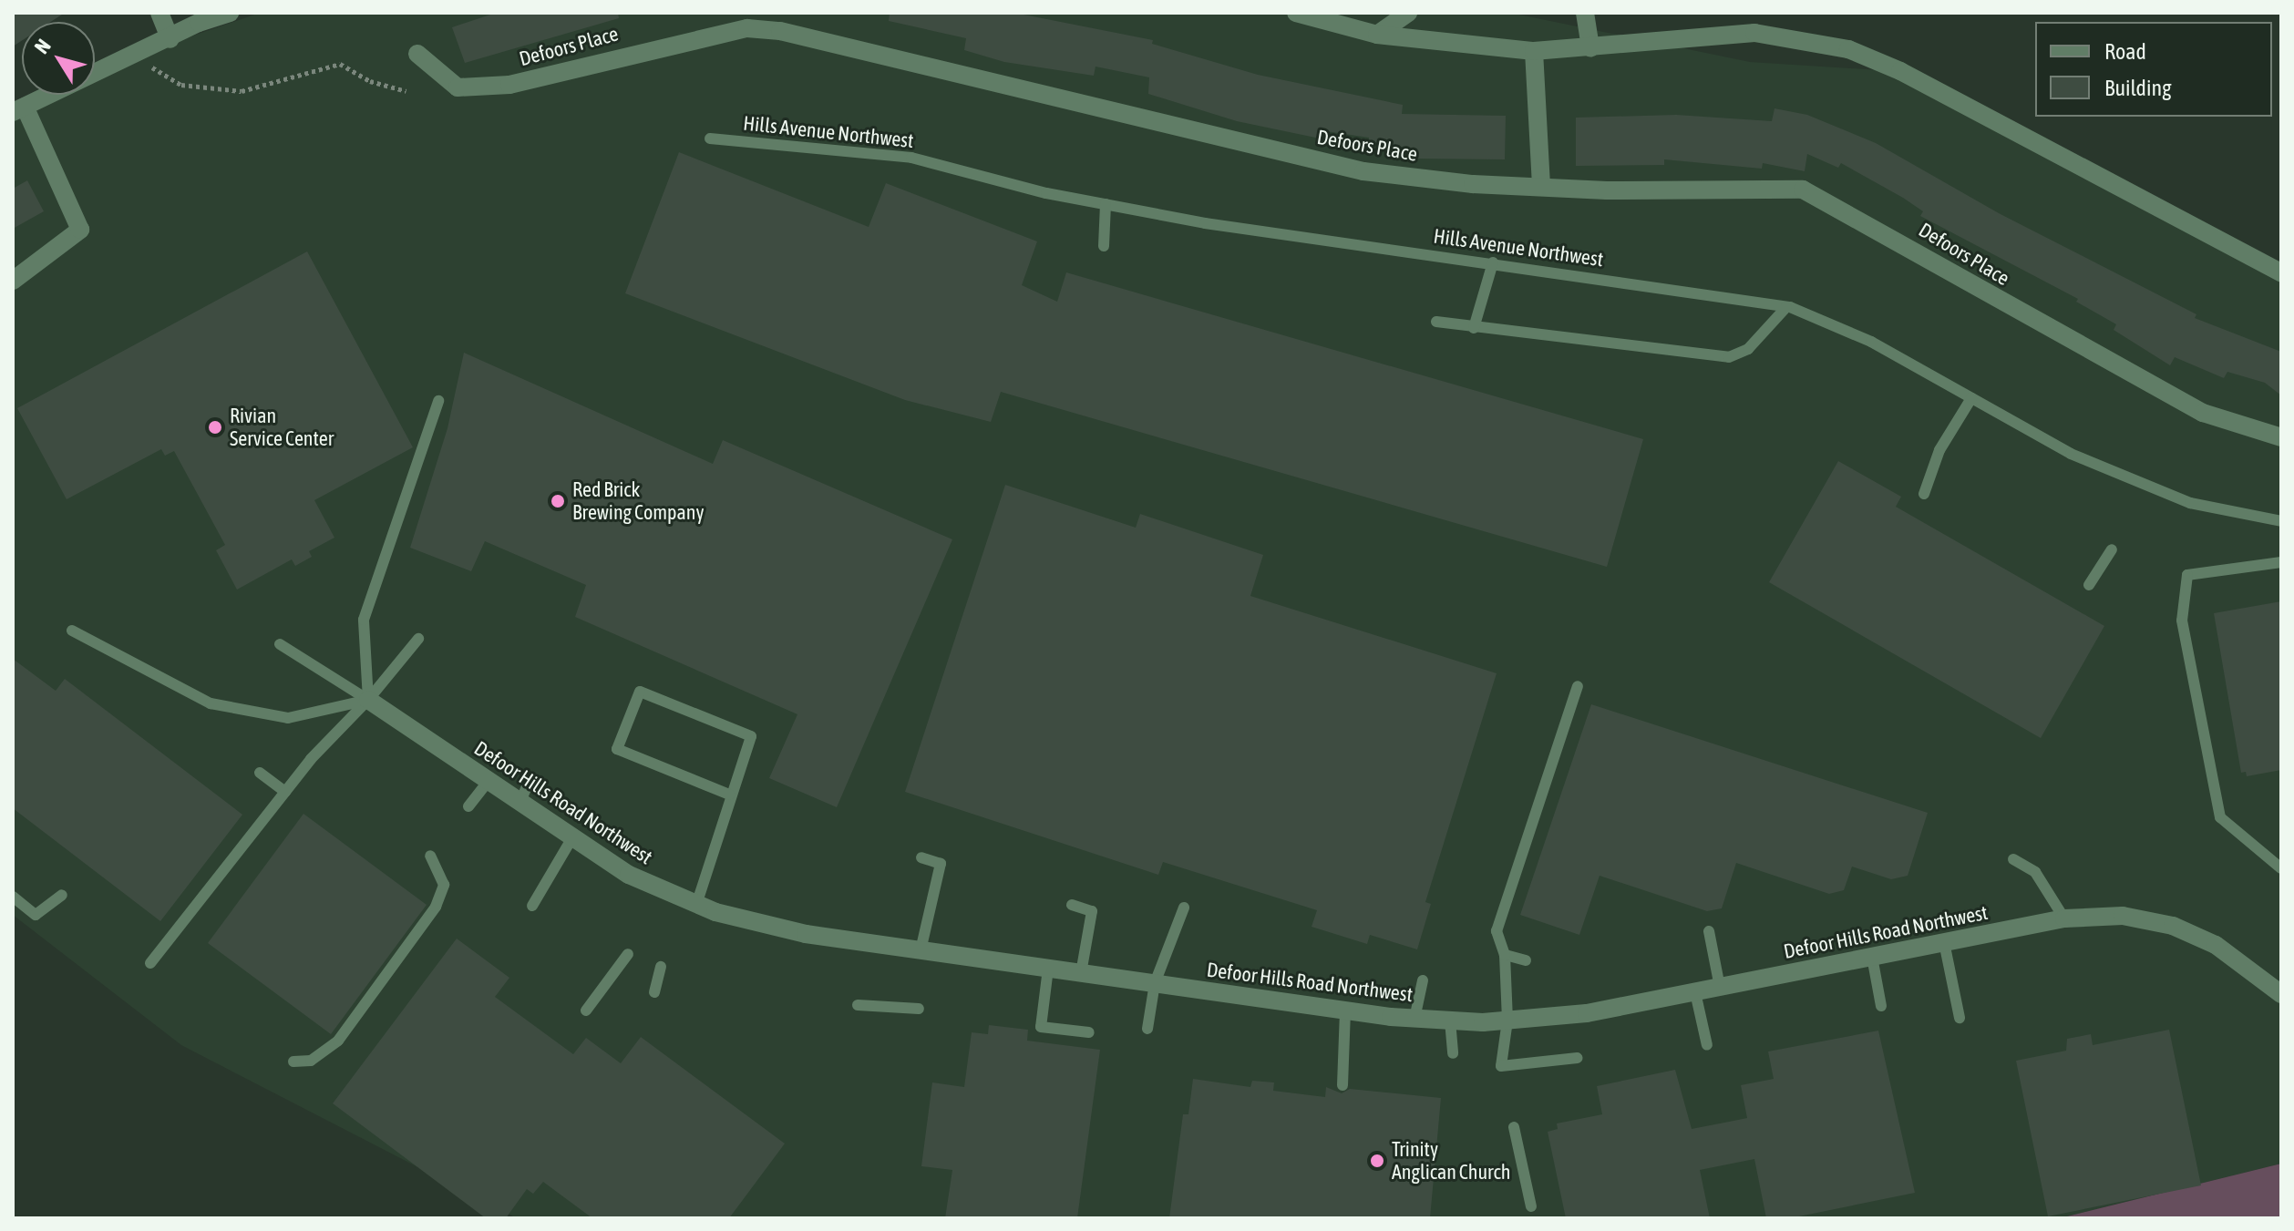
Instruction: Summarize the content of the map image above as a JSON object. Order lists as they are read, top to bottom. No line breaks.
{"streets":{"street":["Defoors Place","Defoor Hills Road Northwest"],"lane":["Hills Avenue Northwest"]},"places":["Rivian Service Center","Red Brick Brewing Company","Trinity Anglican Church"],"legend":["Road","Building"],"north":"top left"}
